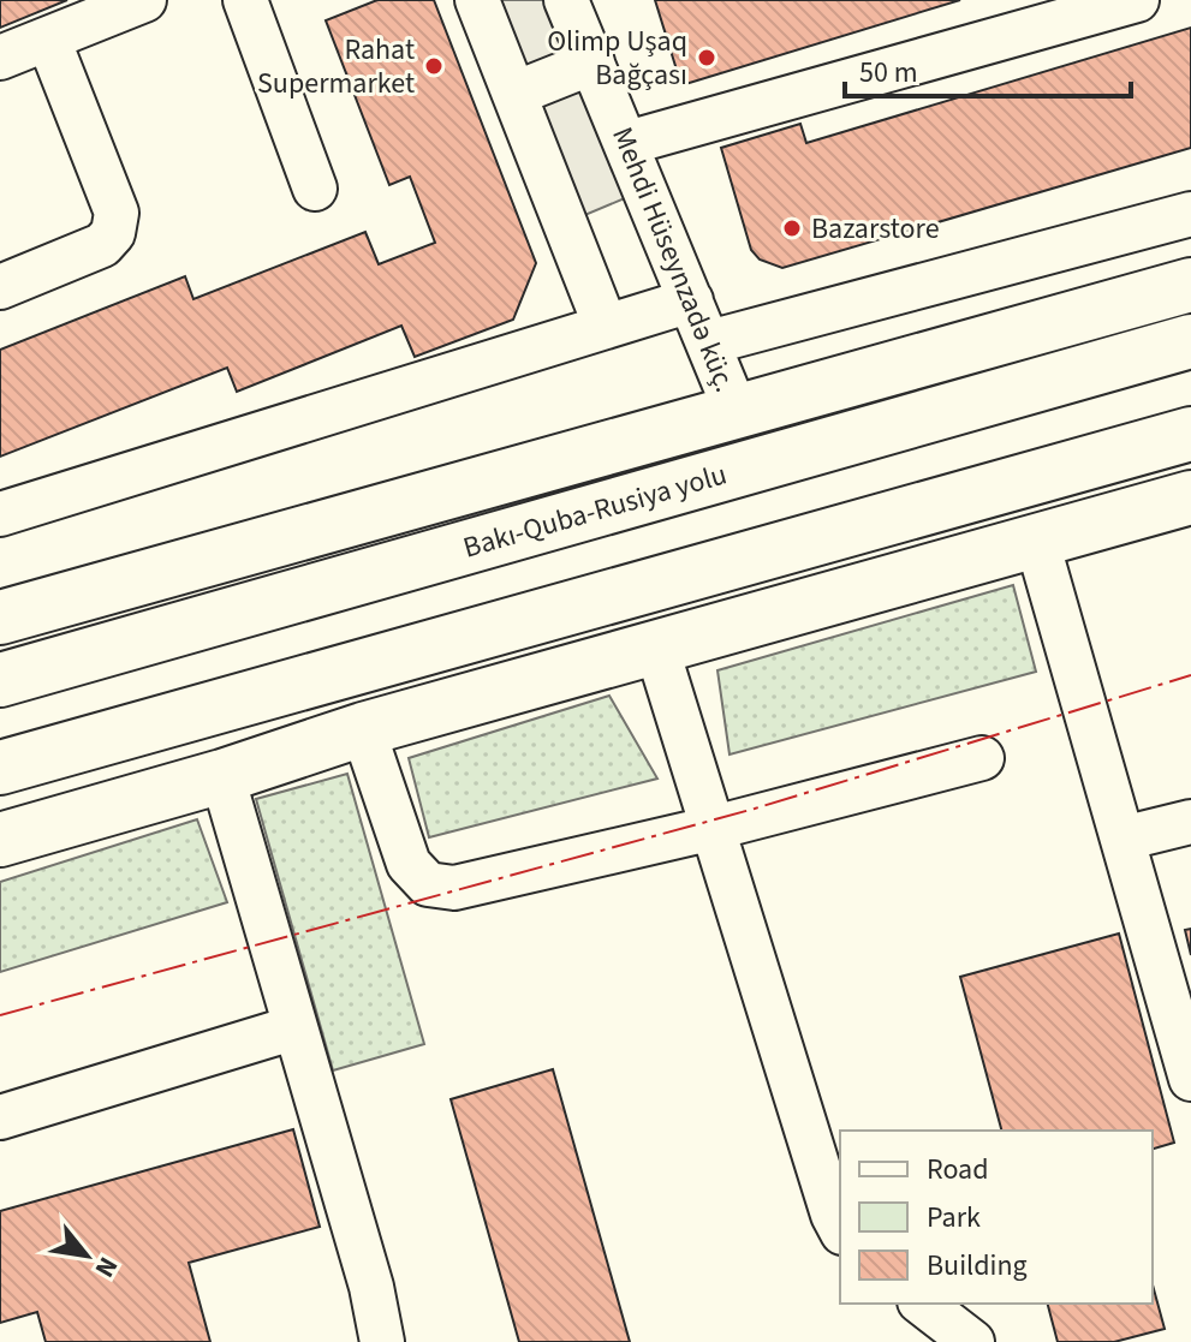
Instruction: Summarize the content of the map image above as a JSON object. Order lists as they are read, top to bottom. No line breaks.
{"streets":{"highway":["Bakı-Quba-Rusiya yolu"],"street":["Mehdi Hüseynzadə küç."]},"places":["Olimp Uşaq Bağçası","Rahat Supermarket","Bazarstore"],"legend":["Road","Park","Building"],"scale_bar":"50 m","north":"bottom right"}
